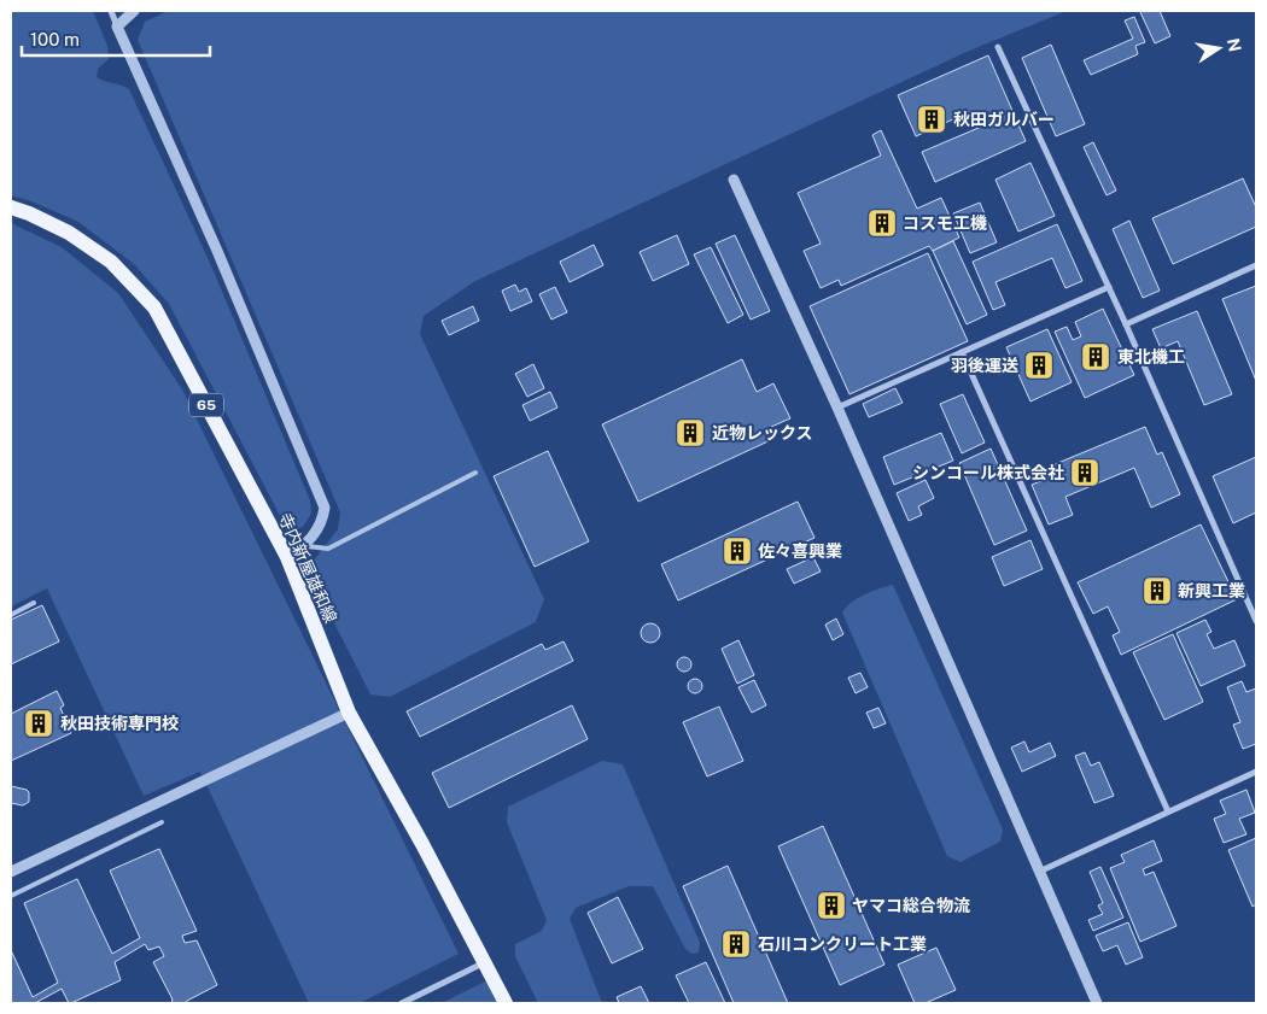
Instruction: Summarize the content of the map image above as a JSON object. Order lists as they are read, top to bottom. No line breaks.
{"streets":{"main road":["65","寺内新屋雄和線"]},"places":{"building":["秋田ガルバー","コスモ工機","東北機工","羽後運送","近物レックス","シンコール株式会社","佐々喜興業","新興工業","秋田技術専門校","ヤマコ総合物流","石川コンクリート工業"]},"scale_bar":"100 m","north":"right"}
